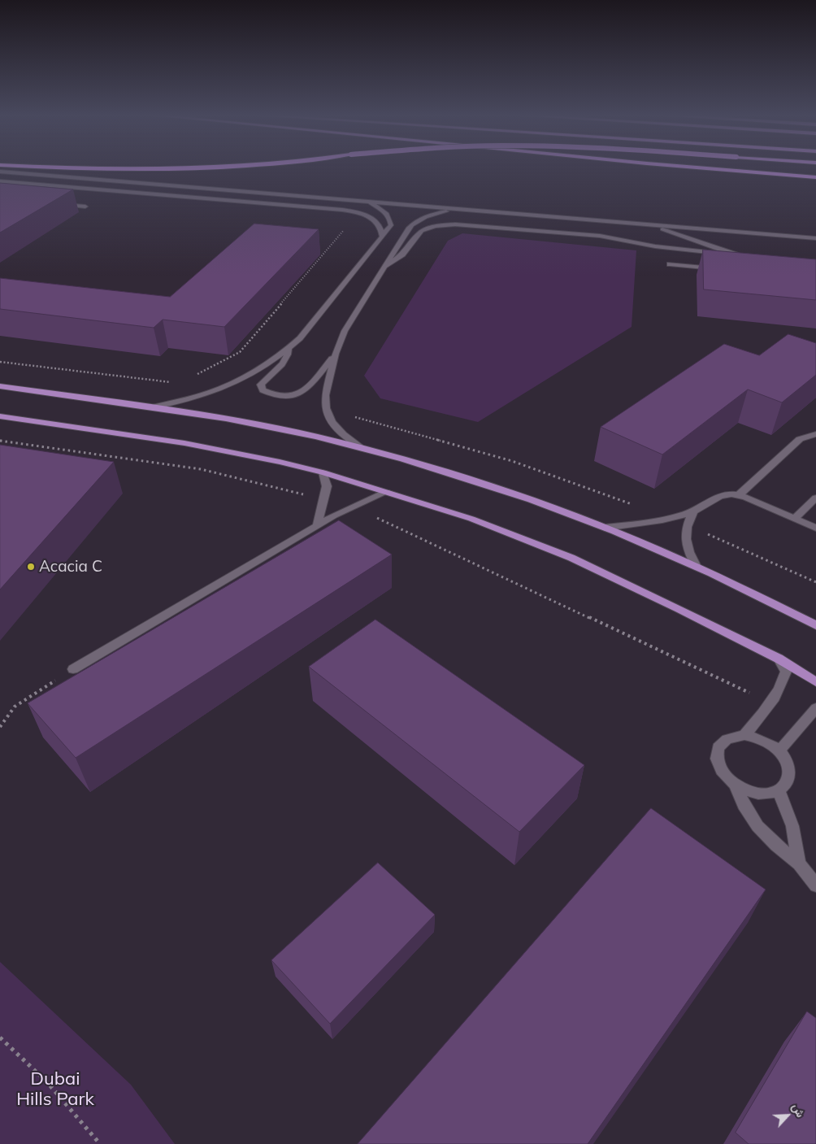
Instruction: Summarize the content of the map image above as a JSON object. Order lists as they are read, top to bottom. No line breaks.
{"parks":["Dubai Hills Park"],"places":["Acacia C"],"north":"top right"}
